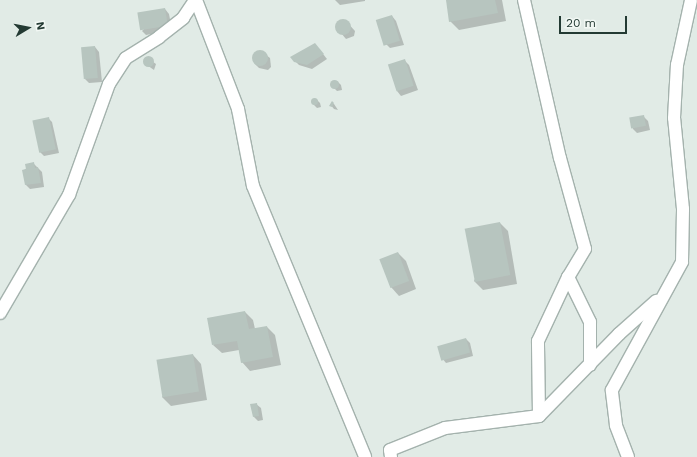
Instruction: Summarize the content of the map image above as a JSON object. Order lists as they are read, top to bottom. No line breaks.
{"scale_bar":"20 m","north":"right"}
